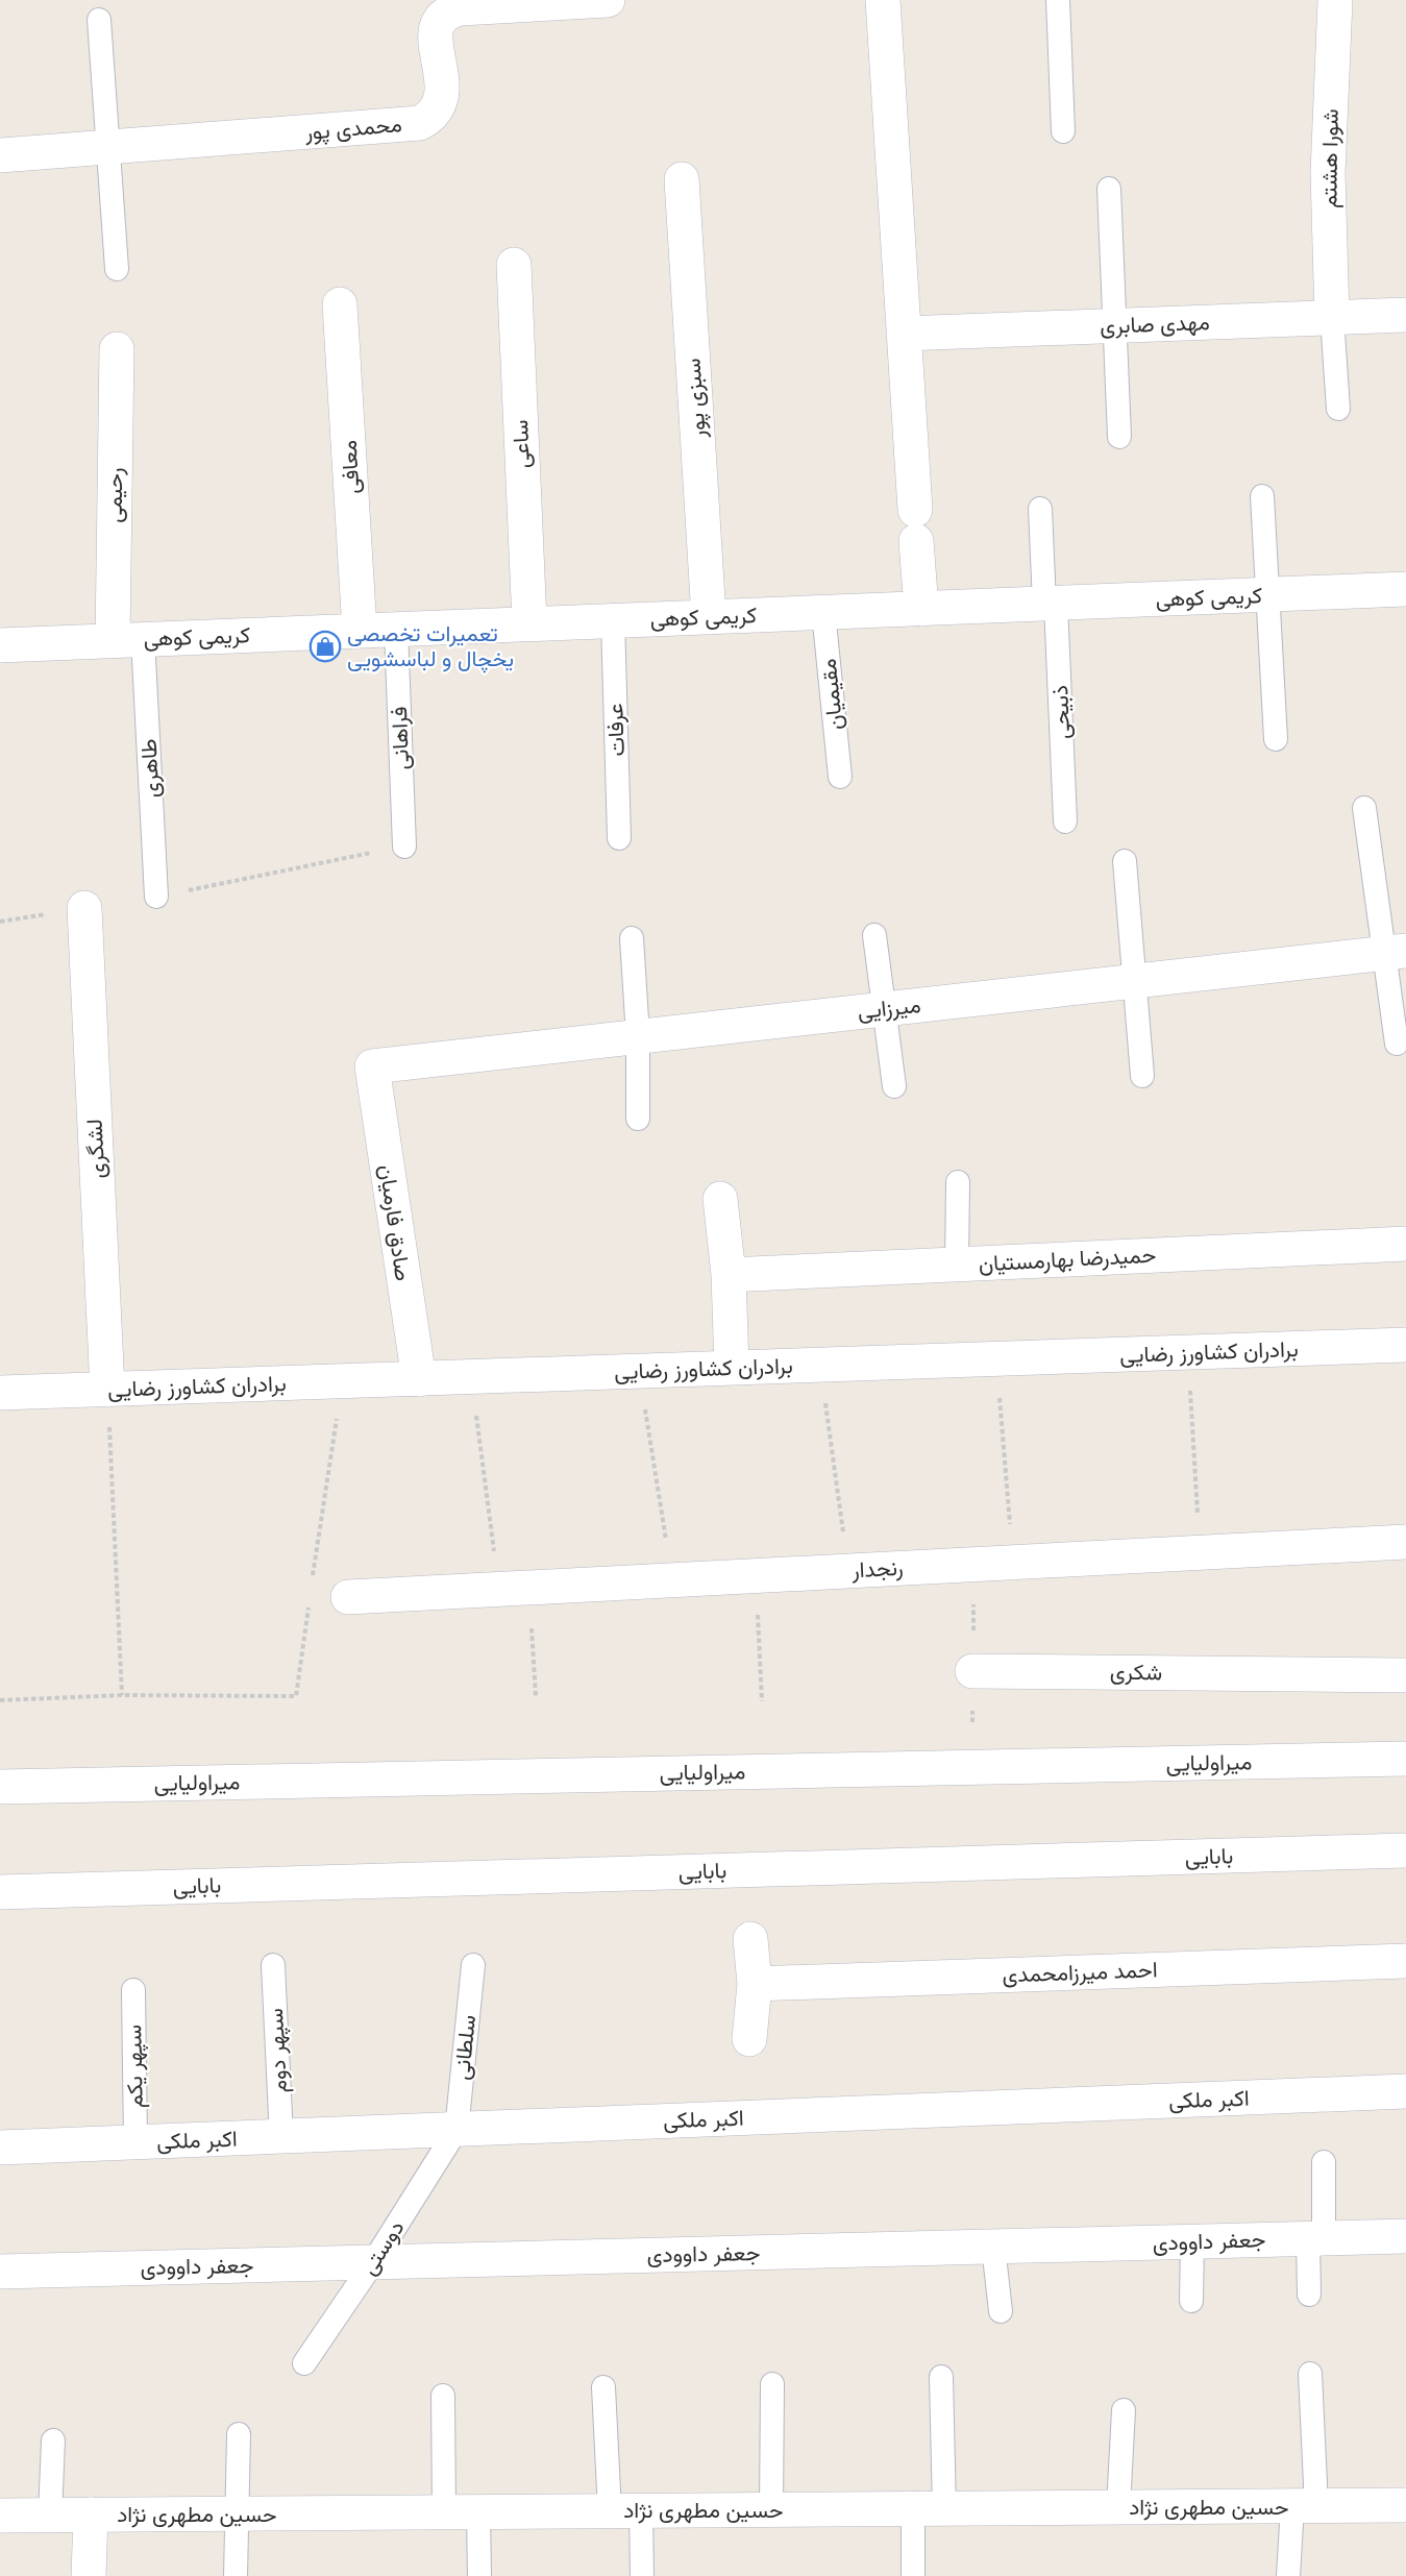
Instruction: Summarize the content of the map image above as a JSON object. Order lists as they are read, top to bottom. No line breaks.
{"streets":{"street":["محمدی پور","شورا هشتم","مهدی صابری","سبزی پور","ساعی","معافی","رحیمی","کریمی کوهی","میرزایی","لشگری","صادق فارمیان","حمیدرضا بهارمستیان","برادران کشاورز رضایی","رنجدار","شکری","میراولیایی","بابایی","احمد میرزامحمدی","اکبر ملکی","جعفر داوودی","حسین مطهری نژاد"],"lane":["مقیمیان","ذبیحی","عرفات","فراهانی","طاهری","سلطانی","سپهر دوم","سپهر یکم","دوستی"]},"crossings":[["شورا هشتم","مهدی صابری"],["سبزی پور","کریمی کوهی"],["ساعی","کریمی کوهی"],["معافی","کریمی کوهی"],["رحیمی","کریمی کوهی"],["رحیمی","طاهری"],["کریمی کوهی","مقیمیان"],["کریمی کوهی","ذبیحی"],["کریمی کوهی","عرفات"],["کریمی کوهی","فراهانی"],["کریمی کوهی","طاهری"],["میرزایی","صادق فارمیان"],["لشگری","برادران کشاورز رضایی"],["صادق فارمیان","برادران کشاورز رضایی"],["سلطانی","اکبر ملکی"],["سلطانی","دوستی"],["سپهر دوم","اکبر ملکی"],["سپهر یکم","اکبر ملکی"],["اکبر ملکی","دوستی"],["جعفر داوودی","دوستی"]],"places":{"shop":["تعمیرات تخصصی یخچال و لباسشویی"]}}
